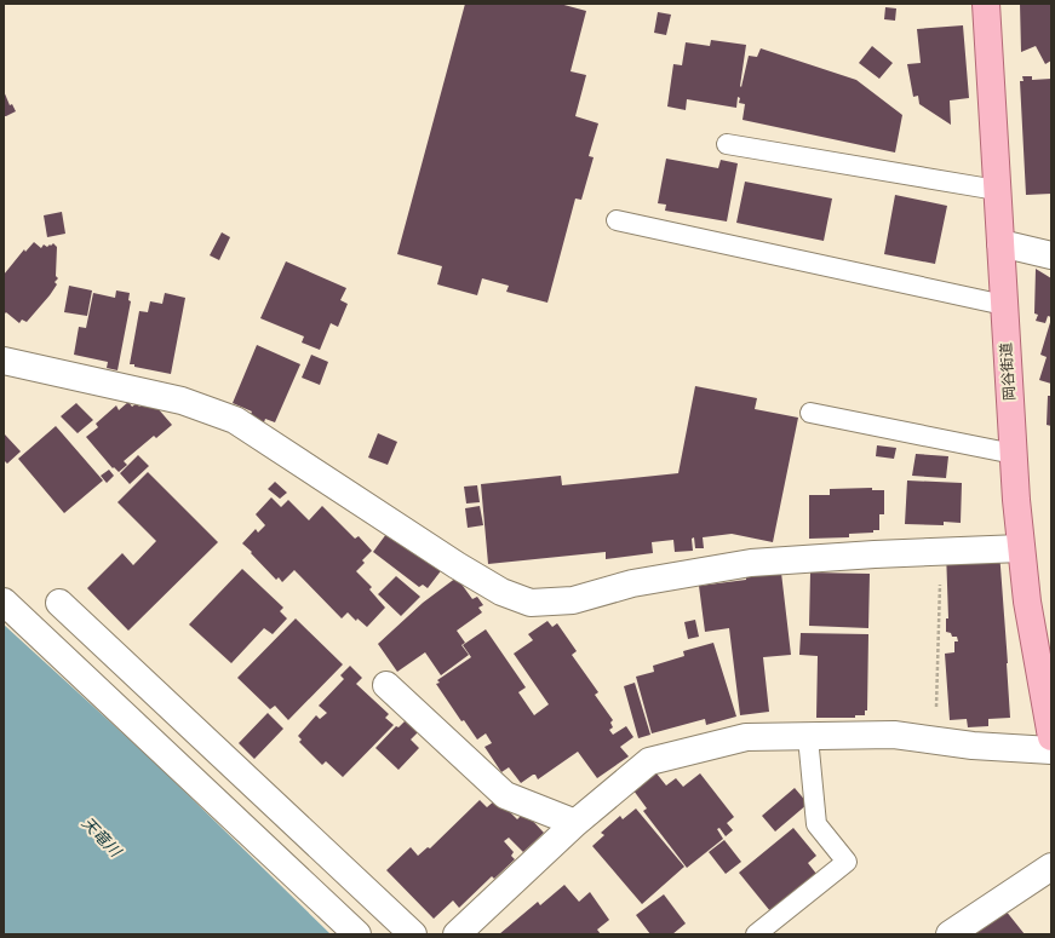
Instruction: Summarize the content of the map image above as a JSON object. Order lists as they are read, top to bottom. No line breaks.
{"streets":{"main road":["岡谷街道"]},"water":["天竜川"]}
